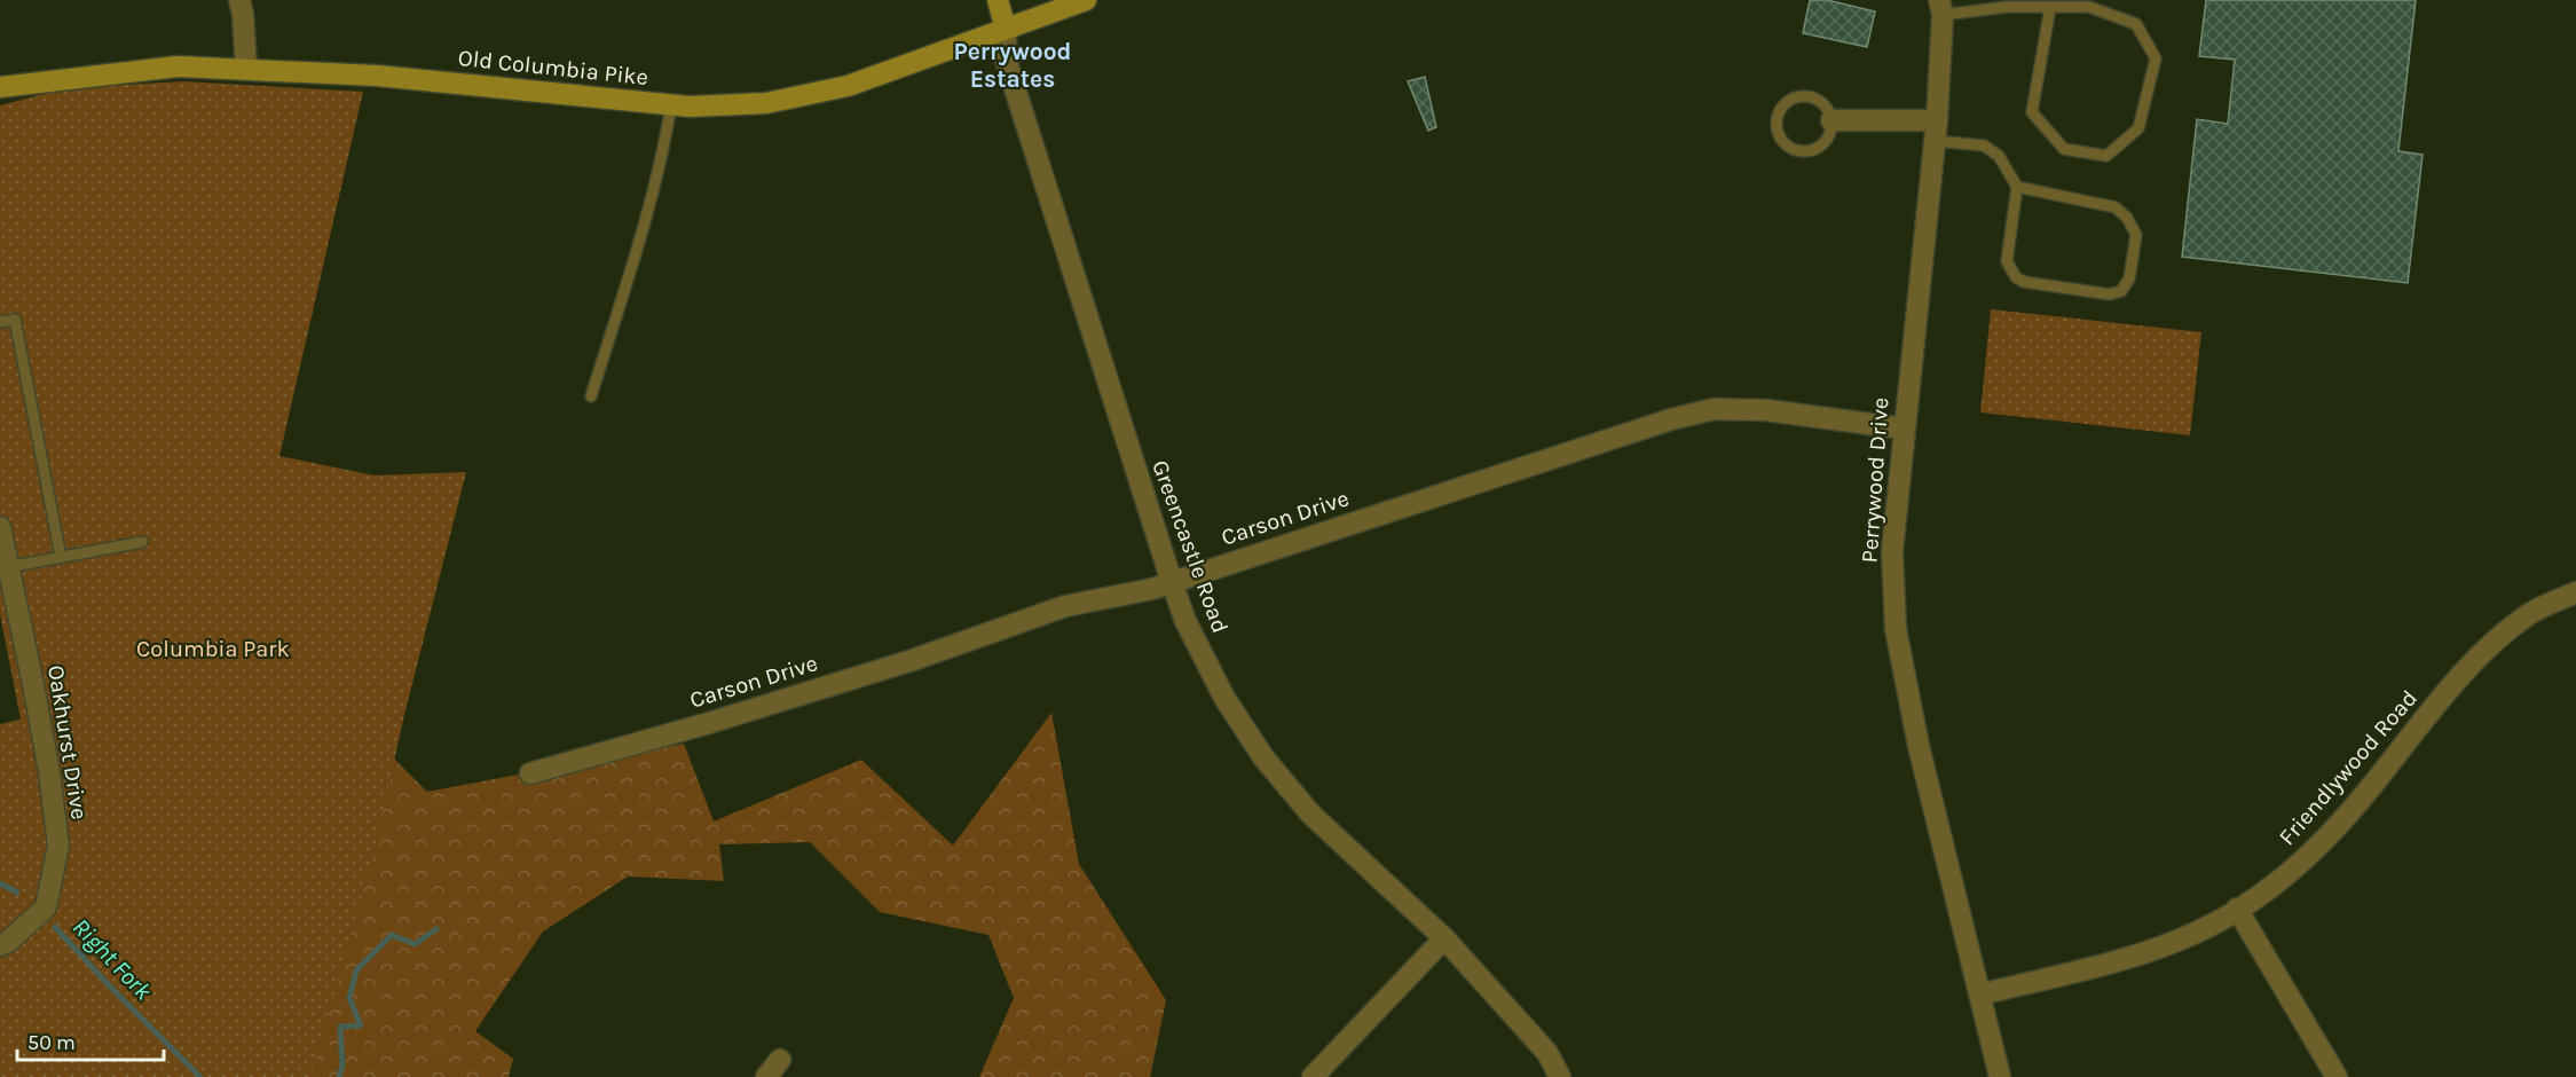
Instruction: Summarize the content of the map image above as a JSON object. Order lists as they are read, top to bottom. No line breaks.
{"streets":{"main road":["Old Columbia Pike","Greencastle Road"],"street":["Perrywood Drive","Carson Drive","Oakhurst Drive","Friendlywood Road"]},"crossings":[["Old Columbia Pike","Greencastle Road"],["Perrywood Drive","Carson Drive"],["Perrywood Drive","Friendlywood Road"],["Carson Drive","Greencastle Road"]],"districts":["Perrywood Estates"],"water":["Right Fork"],"parks":["Columbia Park"],"scale_bar":"50 m"}
